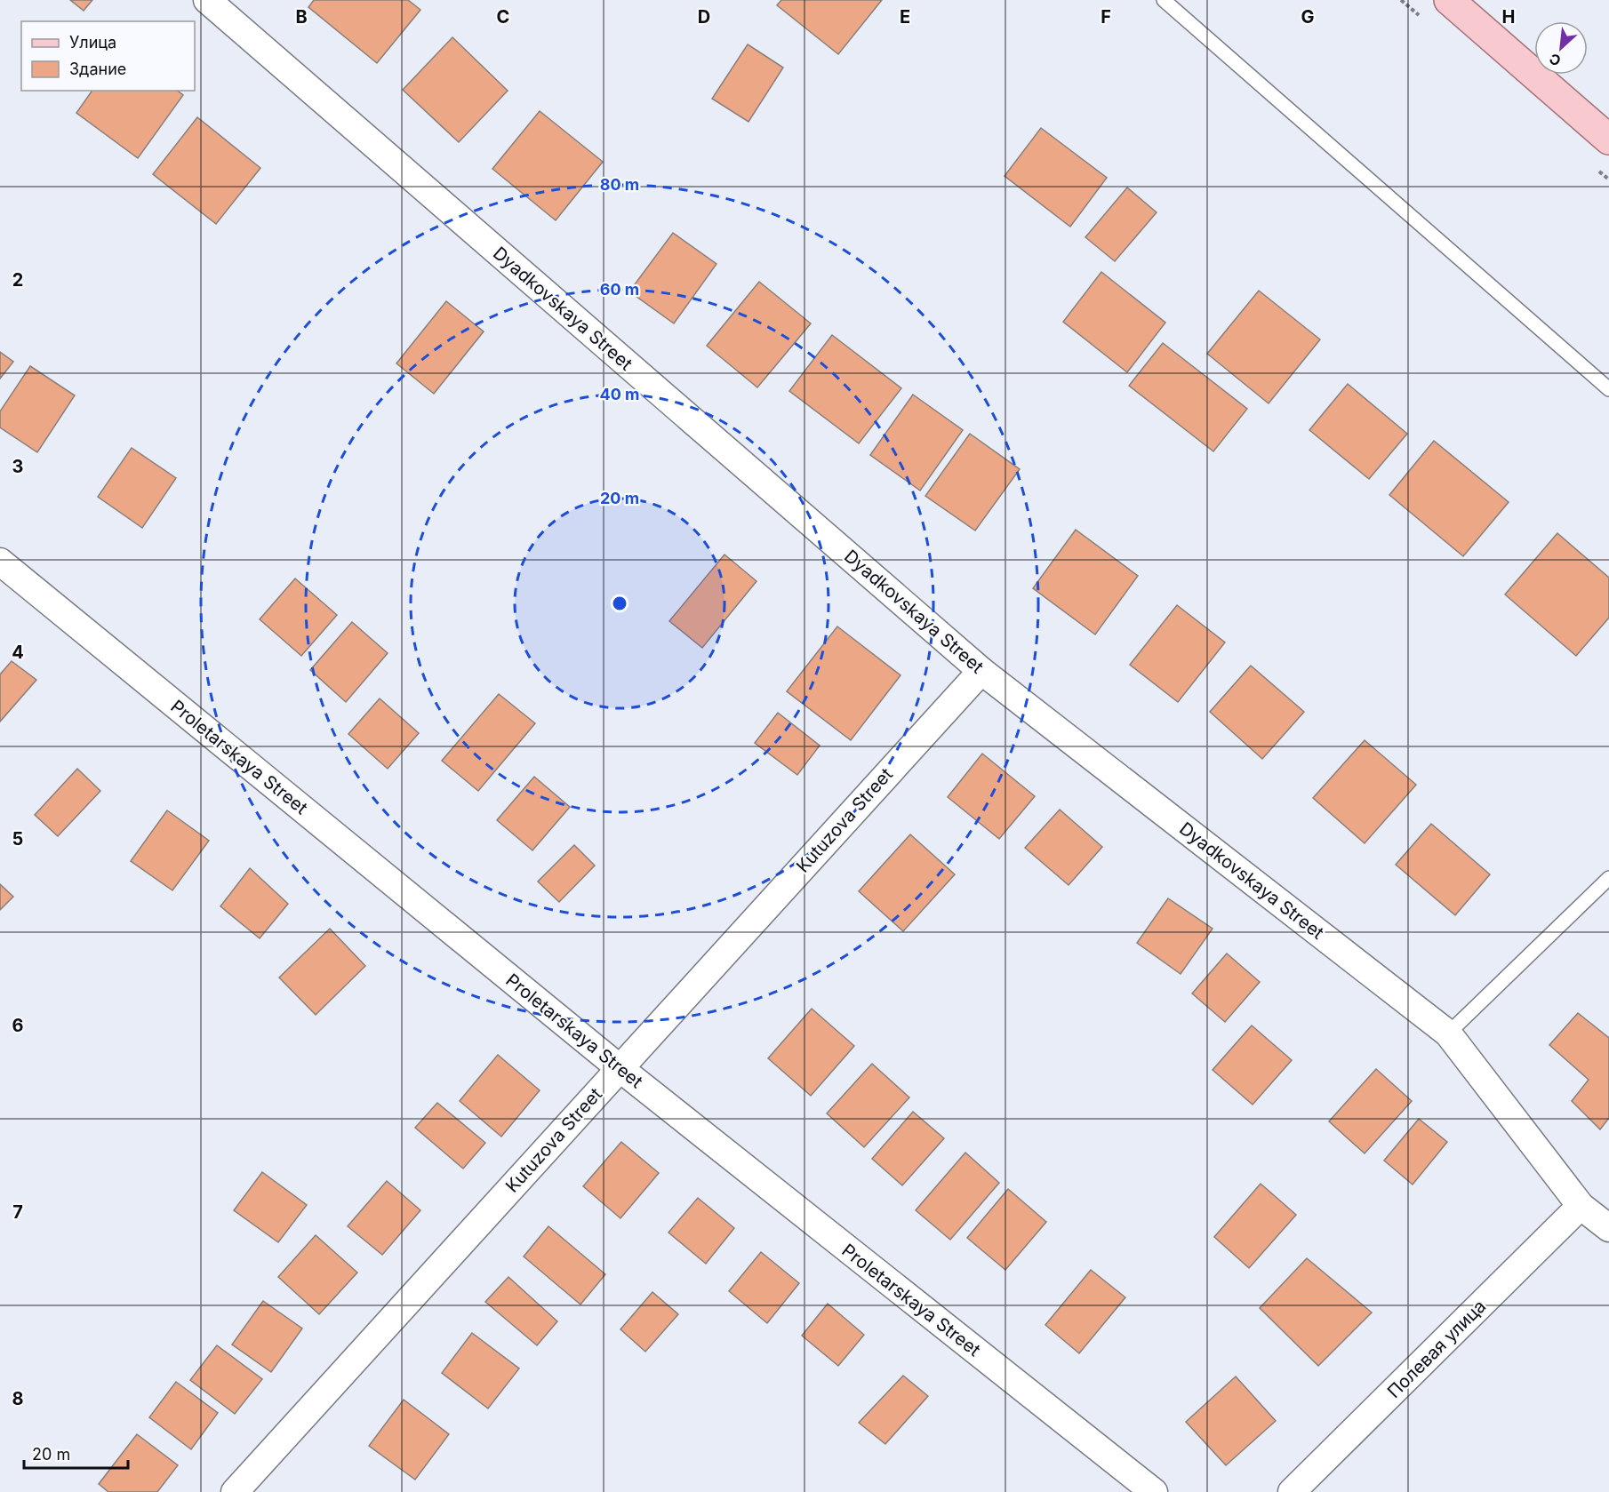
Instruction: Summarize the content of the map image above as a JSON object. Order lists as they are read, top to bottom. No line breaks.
{"streets":{"street":["Dyadkovskaya Street","Proletarskaya Street","Kutuzova Street","Полевая улица"]},"crossings":[["Dyadkovskaya Street","Kutuzova Street"],["Dyadkovskaya Street","Полевая улица"],["Proletarskaya Street","Kutuzova Street"]],"legend":["Улица","Здание"],"scale_bar":"20 m","north":"bottom left","grid":{"columns":["B","C","D","E","F","G","H"],"rows":["2","3","4","5","6","7","8"]},"rings":["80 m","60 m","40 m","20 m"]}
